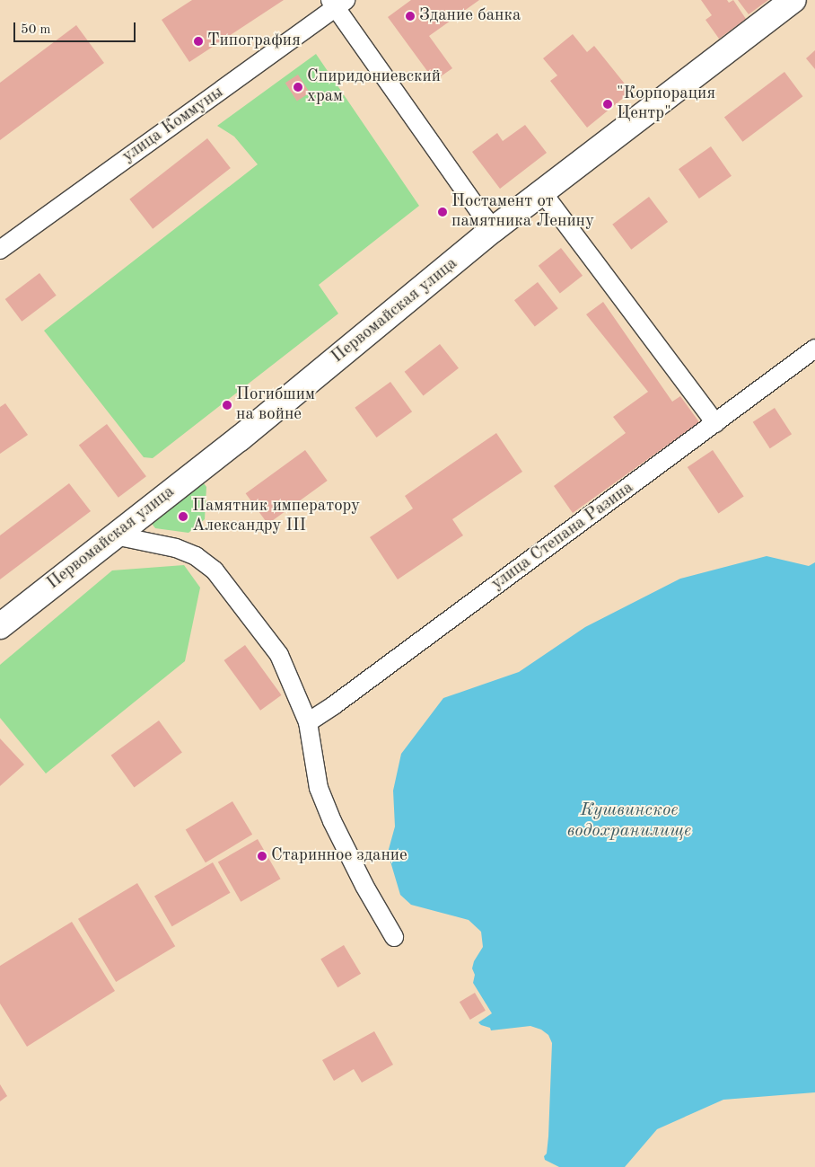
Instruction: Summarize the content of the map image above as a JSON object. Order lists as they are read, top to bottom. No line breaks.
{"streets":{"main road":["Первомайская улица"],"street":["улица Коммуны","улица Степана Разина"]},"water":["Кушвинское водохранилище"],"places":["Здание банка","Типография","Спиридониевский храм","\"Корпорация Центр\"","Постамент от памятника Ленину","Погибшим на войне","Памятник императору Александру III","Старинное здание"],"scale_bar":"50 m"}
